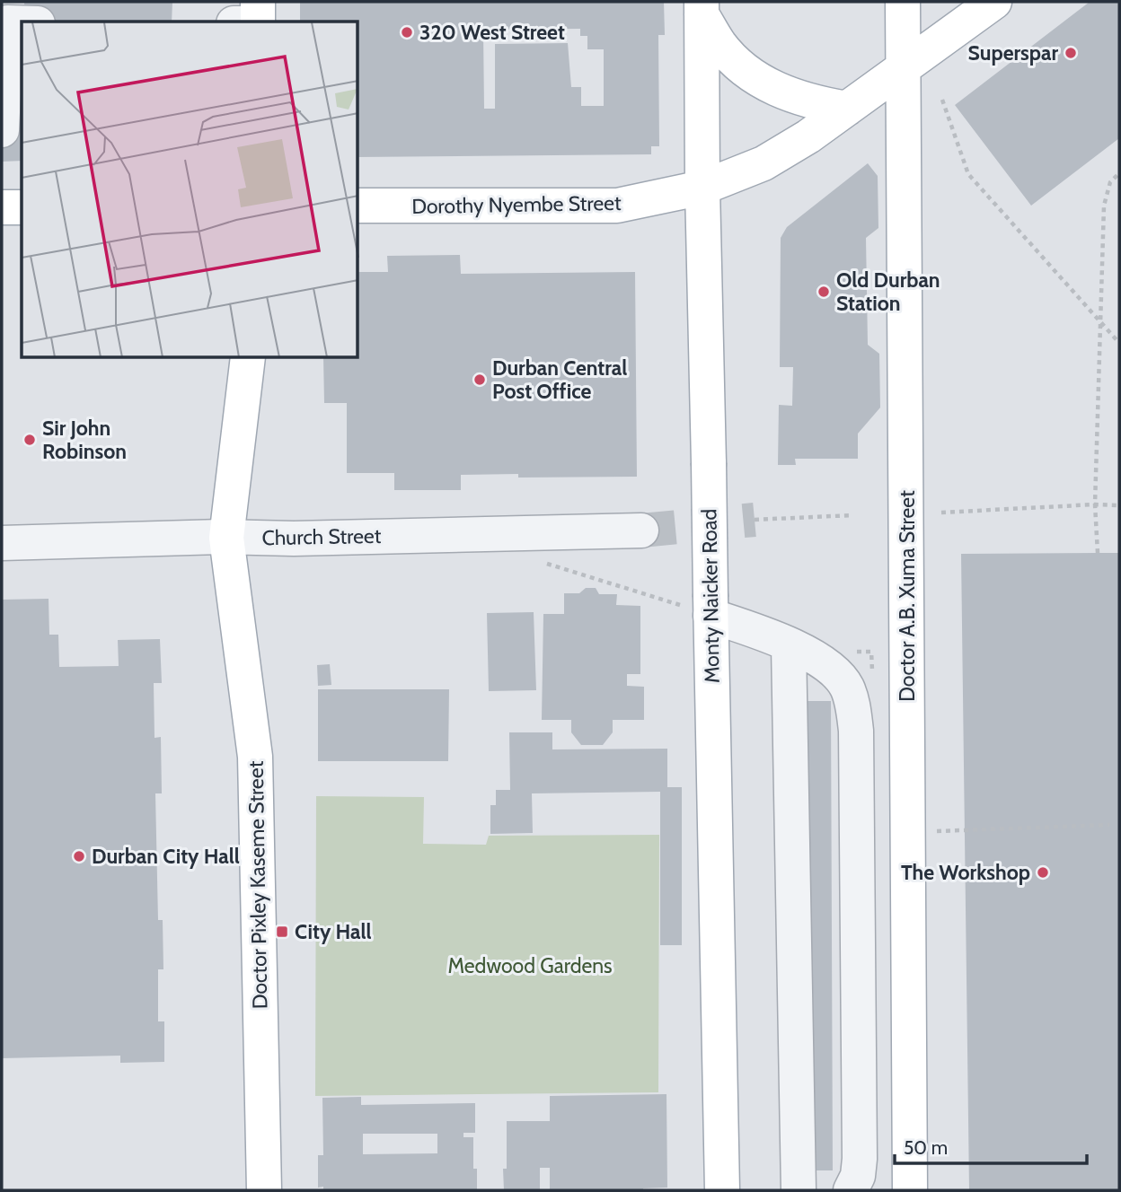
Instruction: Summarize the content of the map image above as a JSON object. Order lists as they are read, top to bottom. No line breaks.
{"streets":{"main road":["Dorothy Nyembe Street","Monty Naicker Road","Doctor A.B. Xuma Street","Doctor Pixley Kaseme Street"],"street":["Church Street"]},"crossings":[["Dorothy Nyembe Street","Monty Naicker Road"],["Dorothy Nyembe Street","Doctor A.B. Xuma Street"],["Church Street","Doctor Pixley Kaseme Street"]],"parks":["Medwood Gardens"],"places":{"other":["320 West Street","Superspar","Old Durban Station","Durban Central Post Office","Sir John Robinson","Durban City Hall","The Workshop"],"transit":["City Hall"]},"scale_bar":"50 m"}
